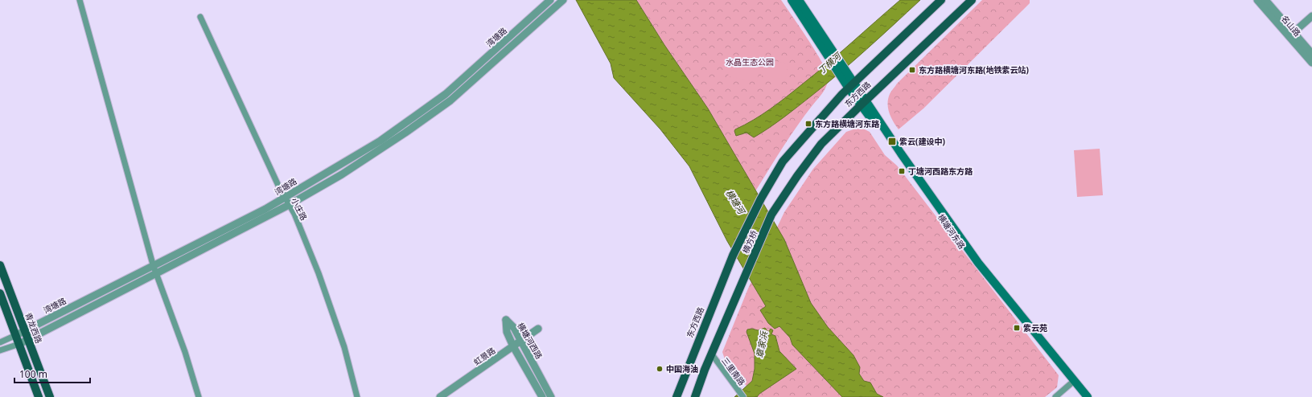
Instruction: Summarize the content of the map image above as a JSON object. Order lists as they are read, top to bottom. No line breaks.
{"streets":{"main road":["东方西路","横塘河东路","横方桥","青龙西路"],"street":["名山路","湾塘路","小庄路","横塘河西路","虹景路","三里南路"]},"crossings":[["湾塘路","小庄路"],["湾塘路","青龙西路"],["东方西路","横塘河东路"],["东方西路","横方桥"],["横方桥","三里南路"],["横塘河西路","虹景路"]],"water":["丁横河","横塘河","章家浜"],"parks":["水晶生态公园"],"places":{"transit":["东方路横塘河东路(地铁紫云站)","东方路横塘河东路","紫云(建设中)","丁塘河西路东方路","紫云苑"],"other":["中国海油"]},"scale_bar":"100 m"}
